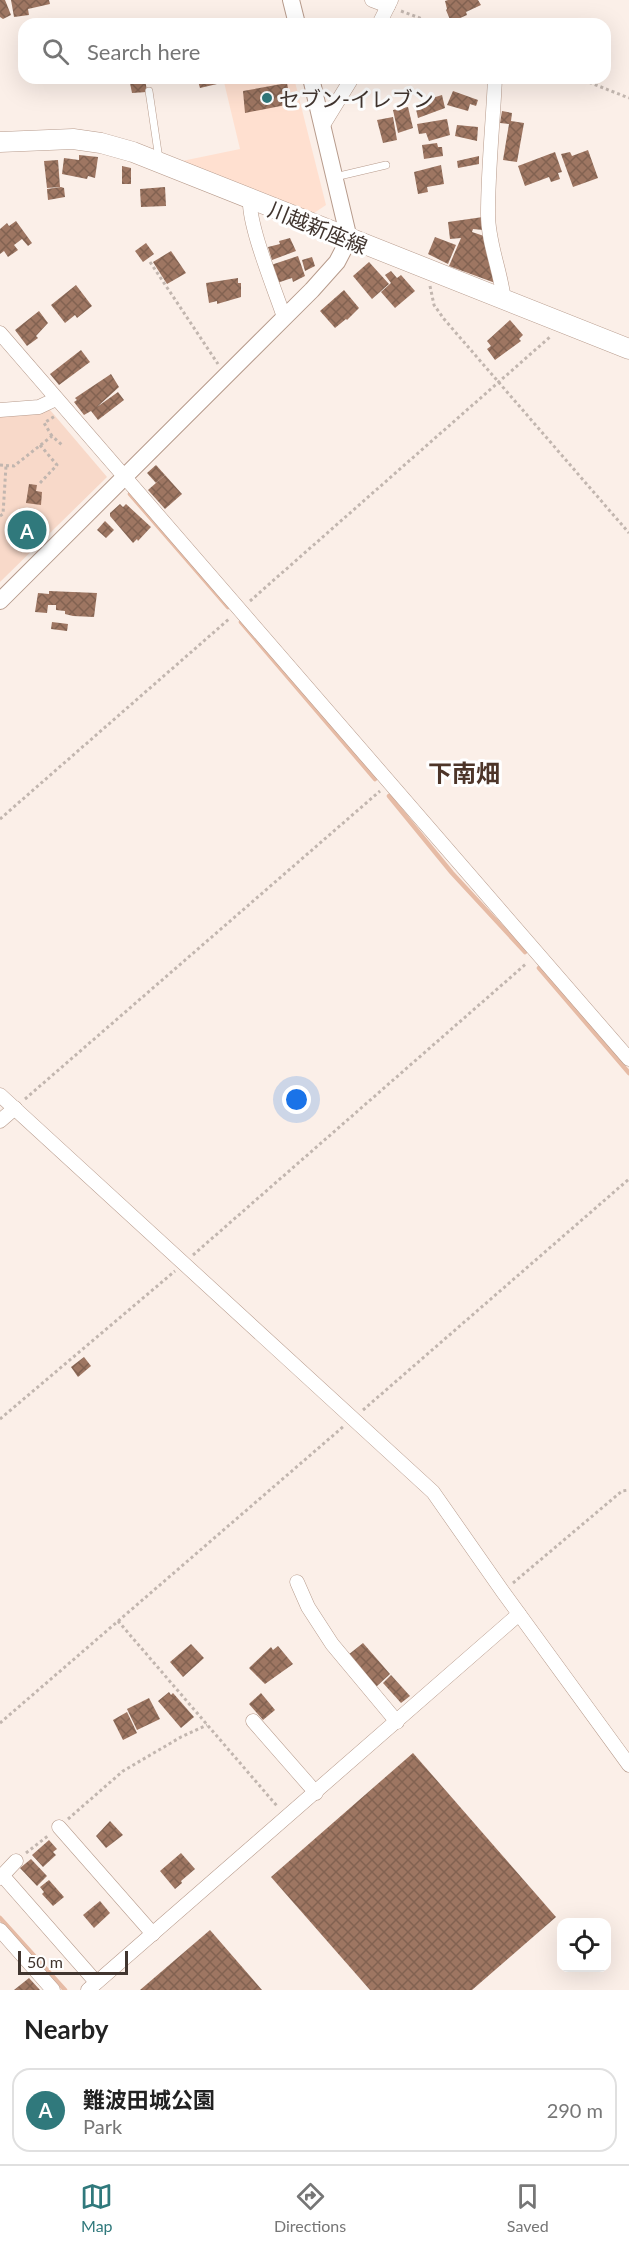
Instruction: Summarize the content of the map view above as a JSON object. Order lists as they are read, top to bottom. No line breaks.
{"streets":{"main road":["川越新座線"]},"districts":["下南畑"],"places":["セブン-イレブン"],"scale_bar":"50 m","page":{"search":"Search here","pins":"A","scale":"50 m","heading":"Nearby","list":[{"mark":"A","name":"難波田城公園","note":"Park","value":"290 m"}],"nav":["Map","Directions","Saved"]}}
